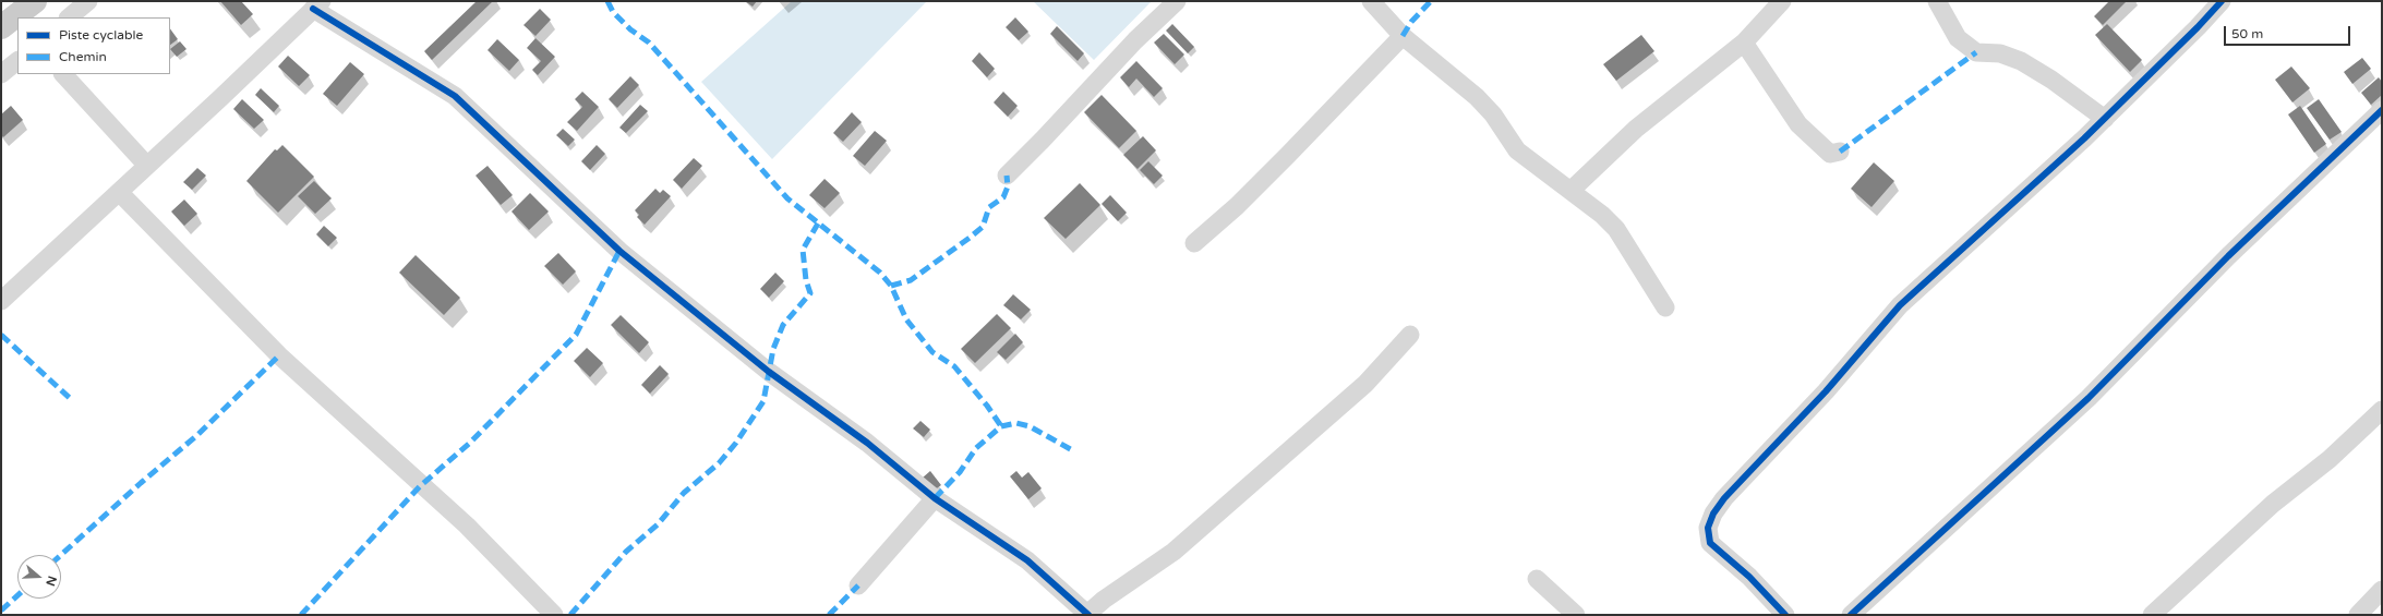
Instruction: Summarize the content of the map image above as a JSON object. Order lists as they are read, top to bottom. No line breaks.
{"legend":["Piste cyclable","Chemin"],"scale_bar":"50 m","north":"right"}
